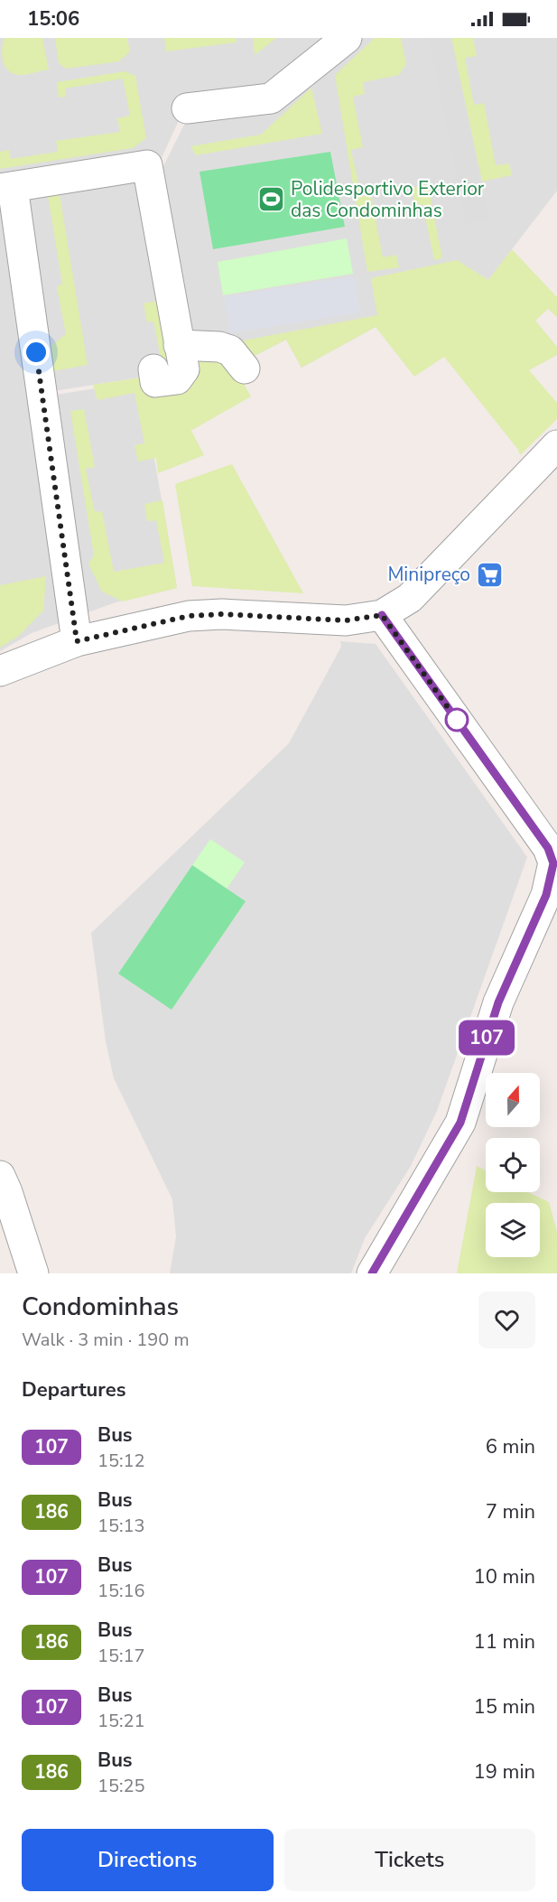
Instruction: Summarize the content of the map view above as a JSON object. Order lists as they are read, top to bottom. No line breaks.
{"places":{"sports":["Polidesportivo Exterior das Condominhas"],"supermarket":["Minipreço"]},"lines":["bus line 107"],"north":"top","page":{"status":"15:06","on_map":"107","heading":[["Condominhas","Walk · 3 min · 190 m"],"Departures"],"list":[{"mark":"107","name":"Bus","note":"15:12","value":"6 min"},{"mark":"186","name":"Bus","note":"15:13","value":"7 min"},{"mark":"107","name":"Bus","note":"15:16","value":"10 min"},{"mark":"186","name":"Bus","note":"15:17","value":"11 min"},{"mark":"107","name":"Bus","note":"15:21","value":"15 min"},{"mark":"186","name":"Bus","note":"15:25","value":"19 min"}],"buttons":["Directions","Tickets"]}}
